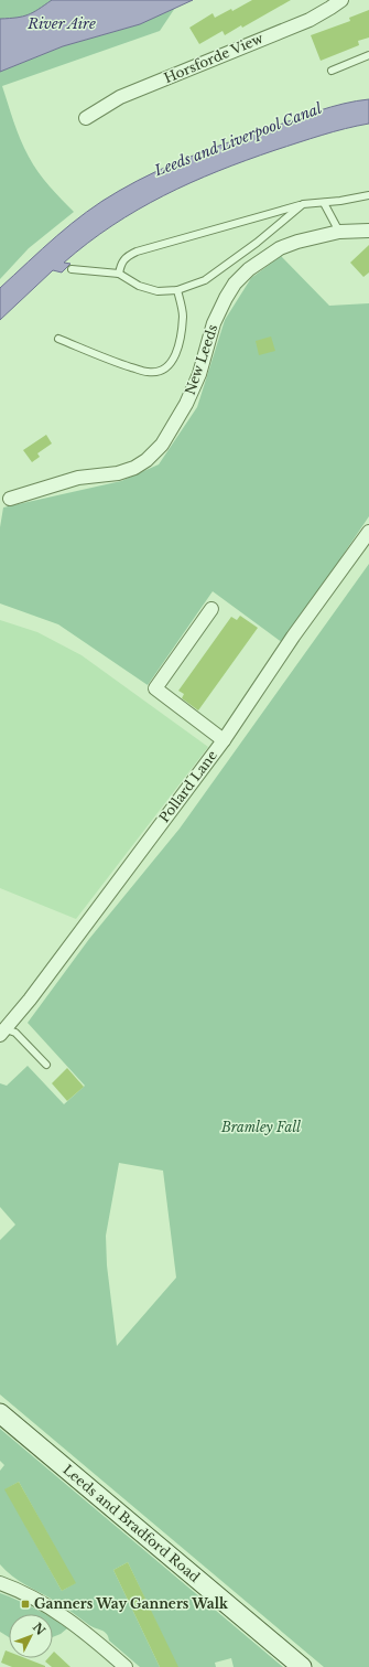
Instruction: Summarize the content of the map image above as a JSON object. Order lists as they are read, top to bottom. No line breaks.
{"streets":{"main road":["Leeds and Bradford Road"],"street":["Horsforde View","New Leeds","Pollard Lane"]},"water":["River Aire","Leeds and Liverpool Canal"],"parks":["Bramley Fall"],"places":{"transit":["Ganners Way Ganners Walk"]},"north":"top right"}
